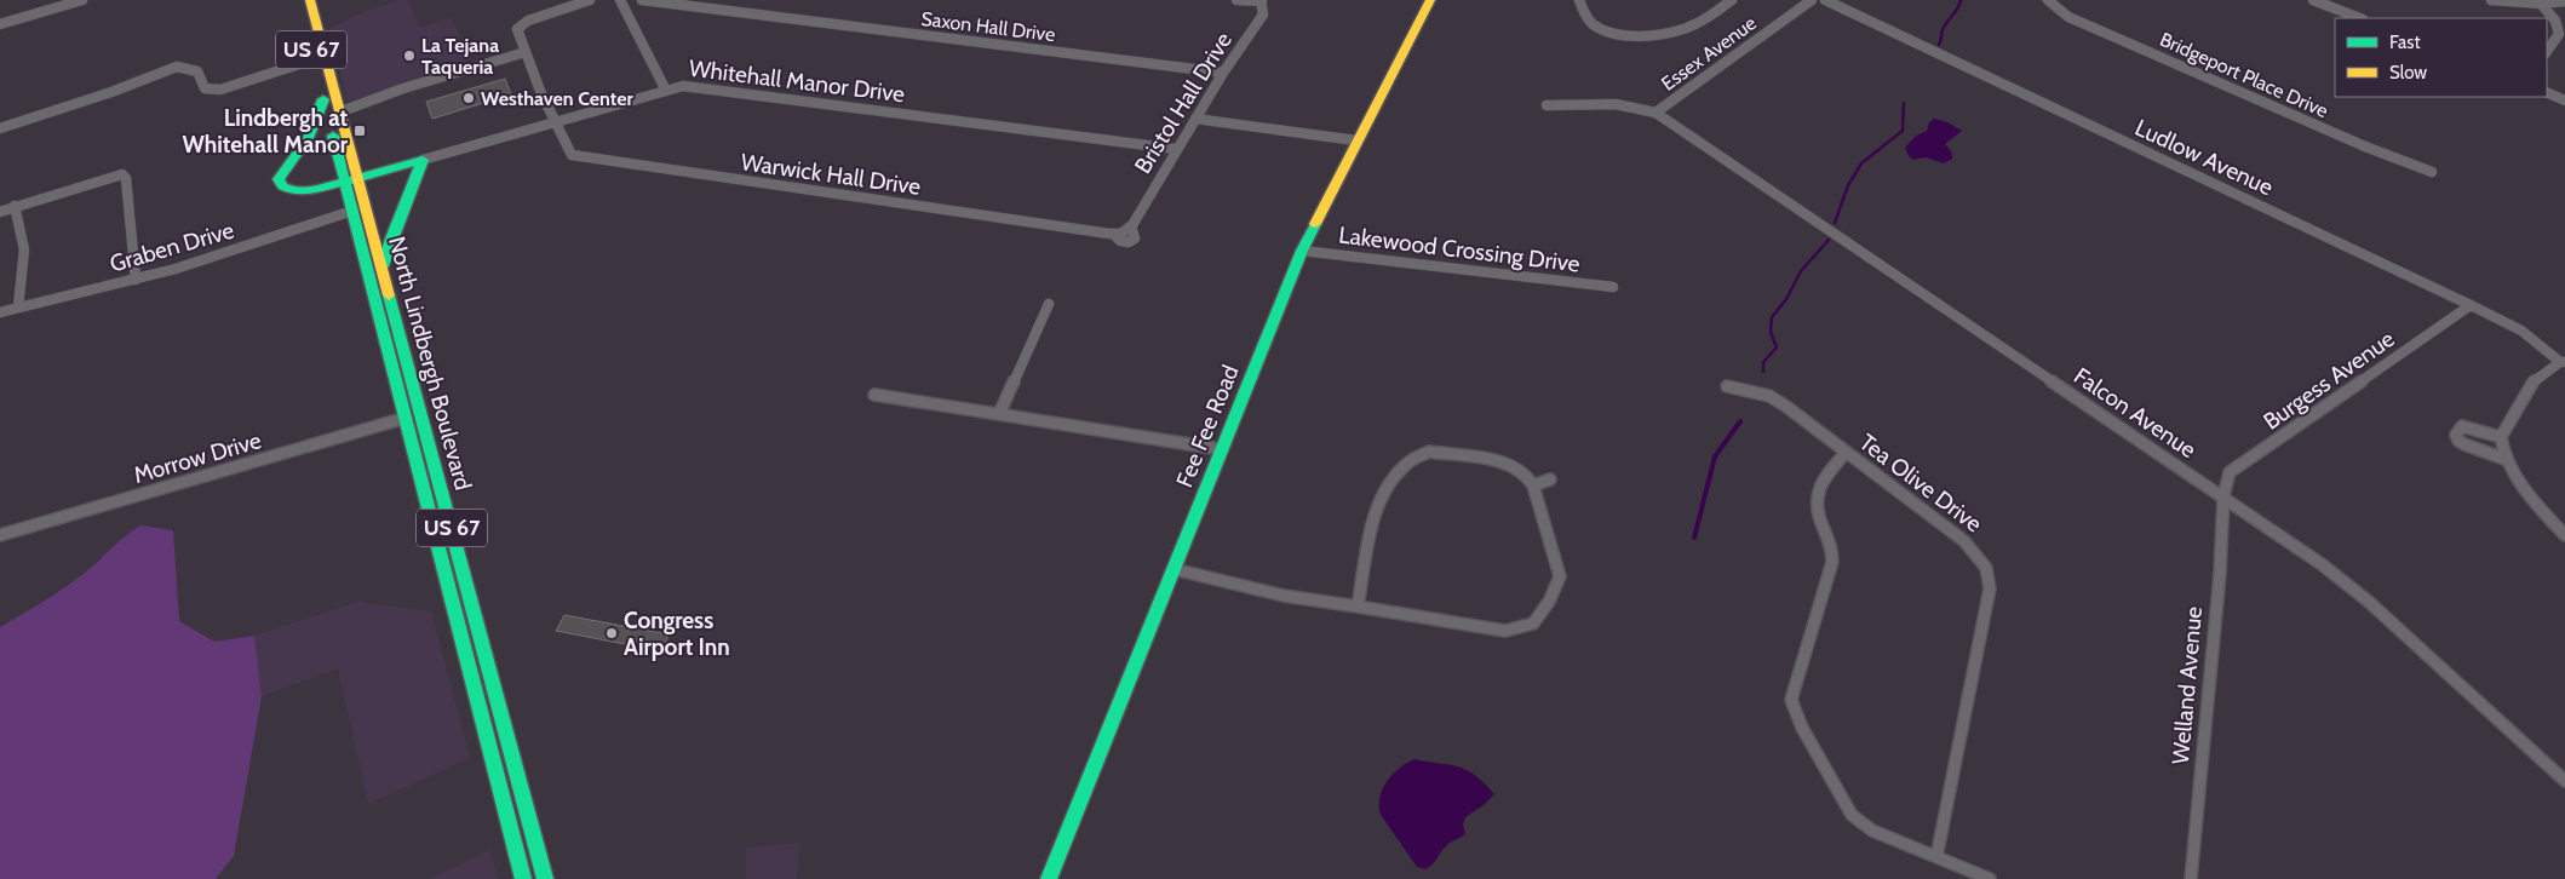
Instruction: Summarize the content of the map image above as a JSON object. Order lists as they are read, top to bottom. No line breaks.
{"streets":{"main road":["US 67","North Lindbergh Boulevard","Fee Fee Road"],"street":["Saxon Hall Drive","Essex Avenue","Bridgeport Place Drive","Whitehall Manor Drive","Bristol Hall Drive","Ludlow Avenue","Warwick Hall Drive","Graben Drive","Lakewood Crossing Drive","Burgess Avenue","Falcon Avenue","Morrow Drive","Tea Olive Drive","Welland Avenue"]},"crossings":[["Saxon Hall Drive","Bristol Hall Drive"],["Essex Avenue","Falcon Avenue"],["Whitehall Manor Drive","Bristol Hall Drive"],["Whitehall Manor Drive","Warwick Hall Drive"],["Bristol Hall Drive","Warwick Hall Drive"],["Ludlow Avenue","Burgess Avenue"],["Graben Drive","North Lindbergh Boulevard"],["Lakewood Crossing Drive","Fee Fee Road"],["North Lindbergh Boulevard","Morrow Drive"],["Burgess Avenue","Falcon Avenue"],["Burgess Avenue","Welland Avenue"],["Falcon Avenue","Welland Avenue"]],"places":{"other":["La Tejana Taqueria","Westhaven Center","Congress Airport Inn"],"transit":["Lindbergh at Whitehall Manor"]},"legend":["Fast","Slow"]}
